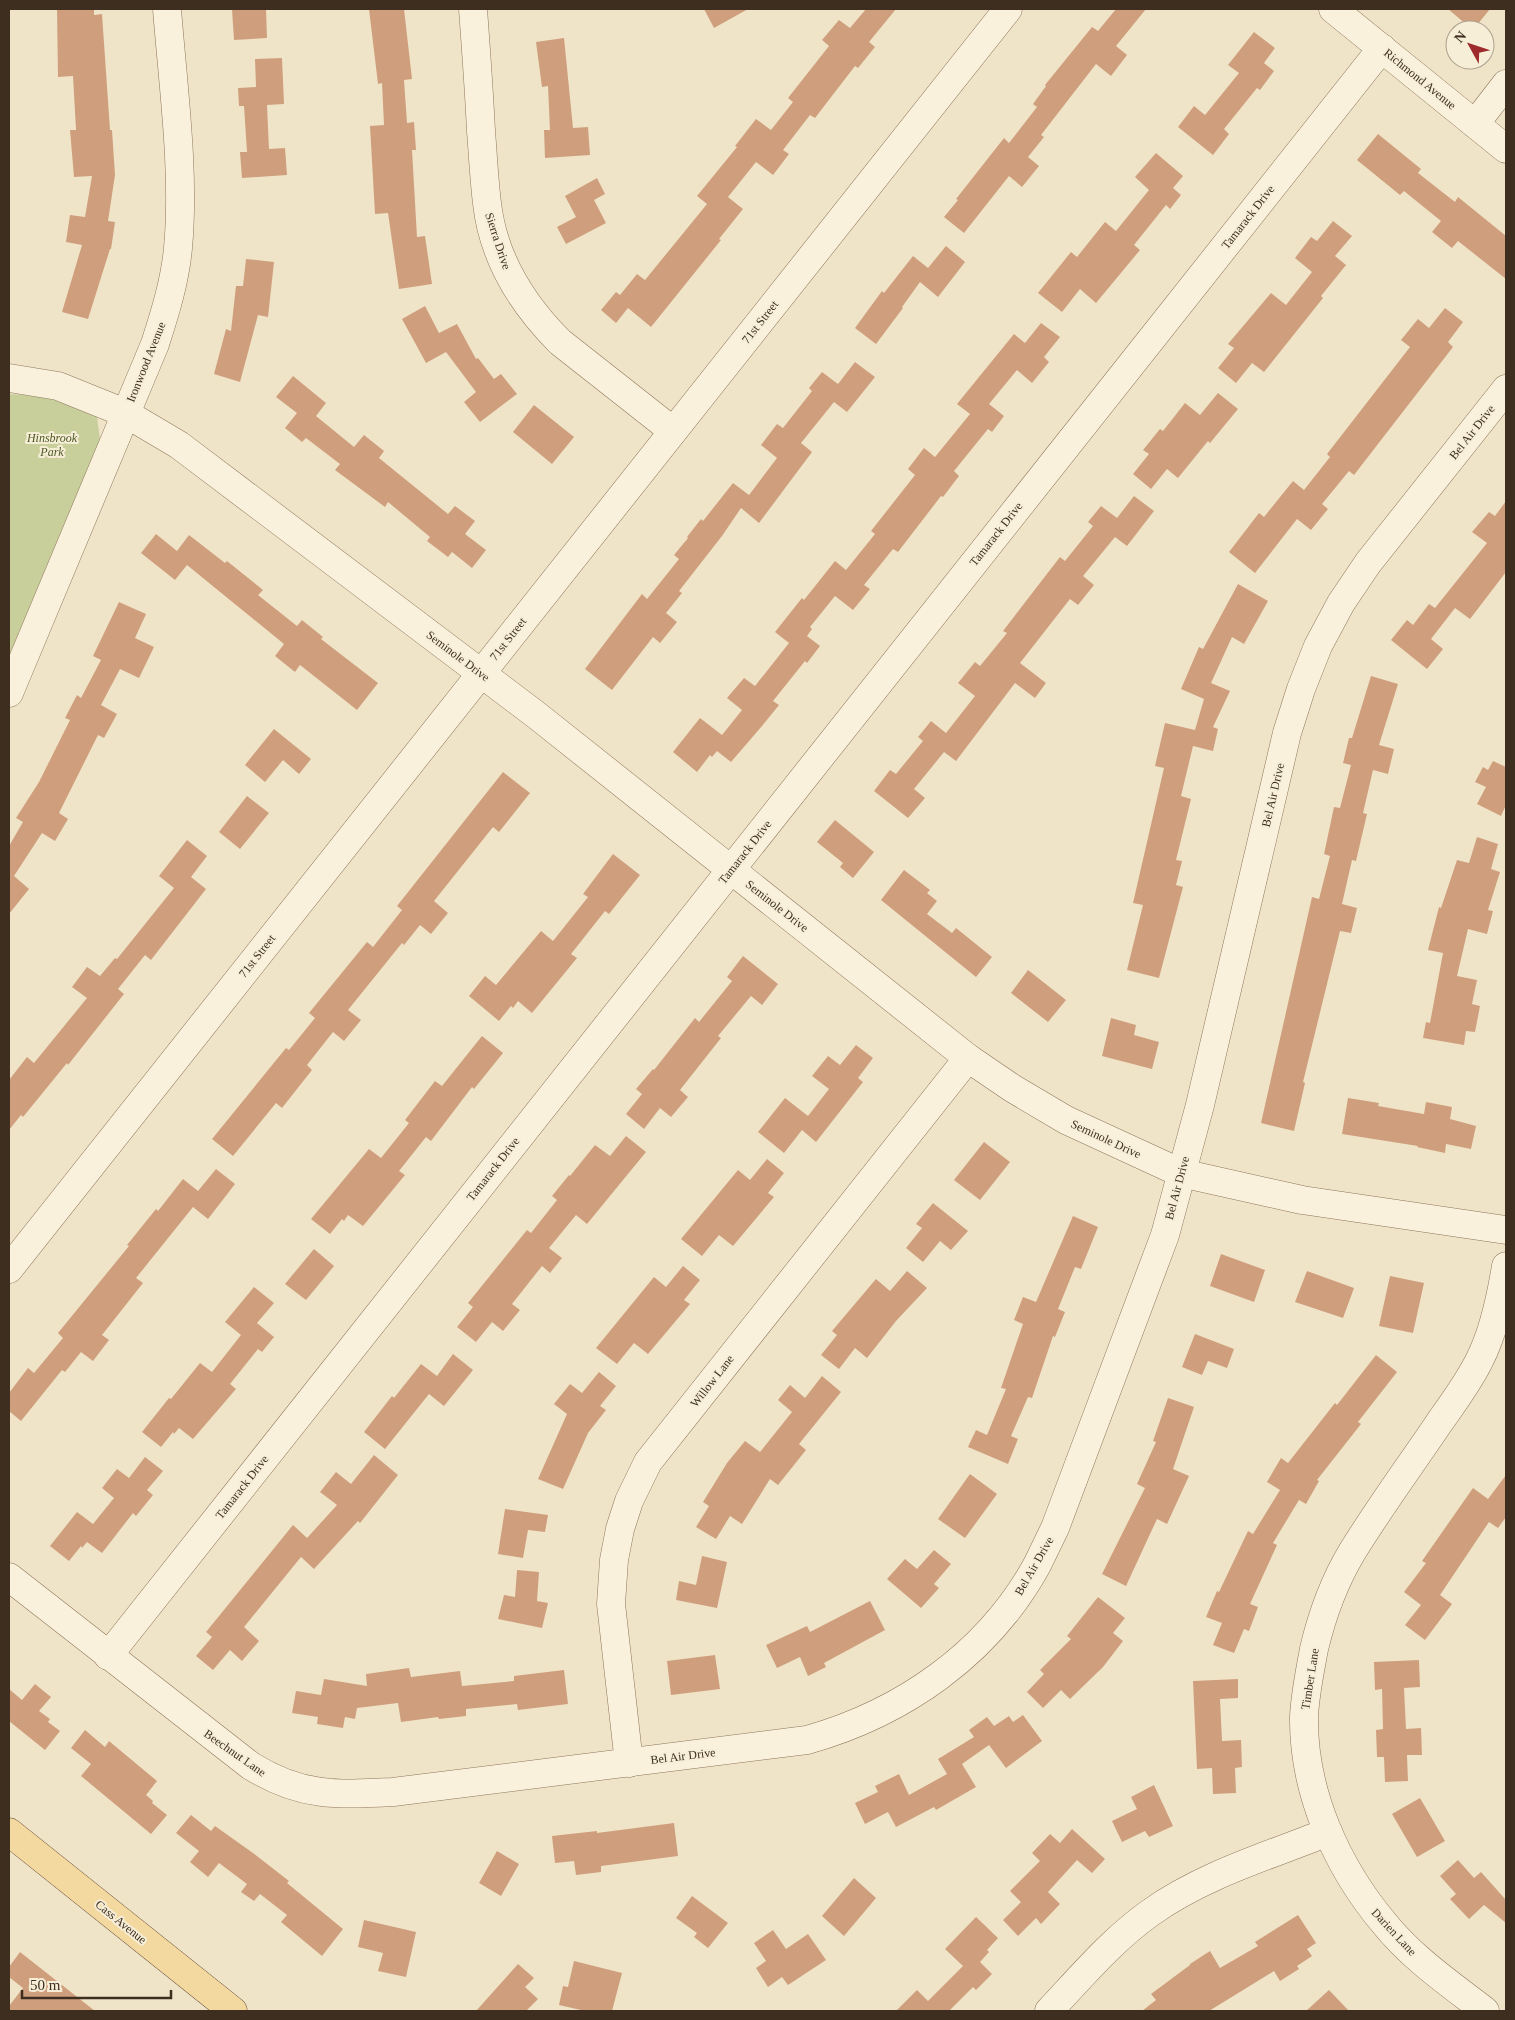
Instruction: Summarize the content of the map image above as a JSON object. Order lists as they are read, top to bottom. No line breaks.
{"streets":{"main road":["Cass Avenue"],"street":["Richmond Avenue","Tamarack Drive","Sierra Drive","71st Street","Ironwood Avenue","Bel Air Drive","Seminole Drive","Willow Lane","Timber Lane","Beechnut Lane","Darien Lane"]},"crossings":[["Richmond Avenue","Tamarack Drive"],["Tamarack Drive","Seminole Drive"],["Tamarack Drive","Beechnut Lane"],["Sierra Drive","71st Street"],["71st Street","Seminole Drive"],["Ironwood Avenue","Seminole Drive"],["Bel Air Drive","Seminole Drive"],["Bel Air Drive","Willow Lane"],["Bel Air Drive","Beechnut Lane"],["Seminole Drive","Willow Lane"],["Willow Lane","Beechnut Lane"],["Timber Lane","Darien Lane"]],"parks":["Hinsbrook Park"],"scale_bar":"50 m","north":"top left"}
